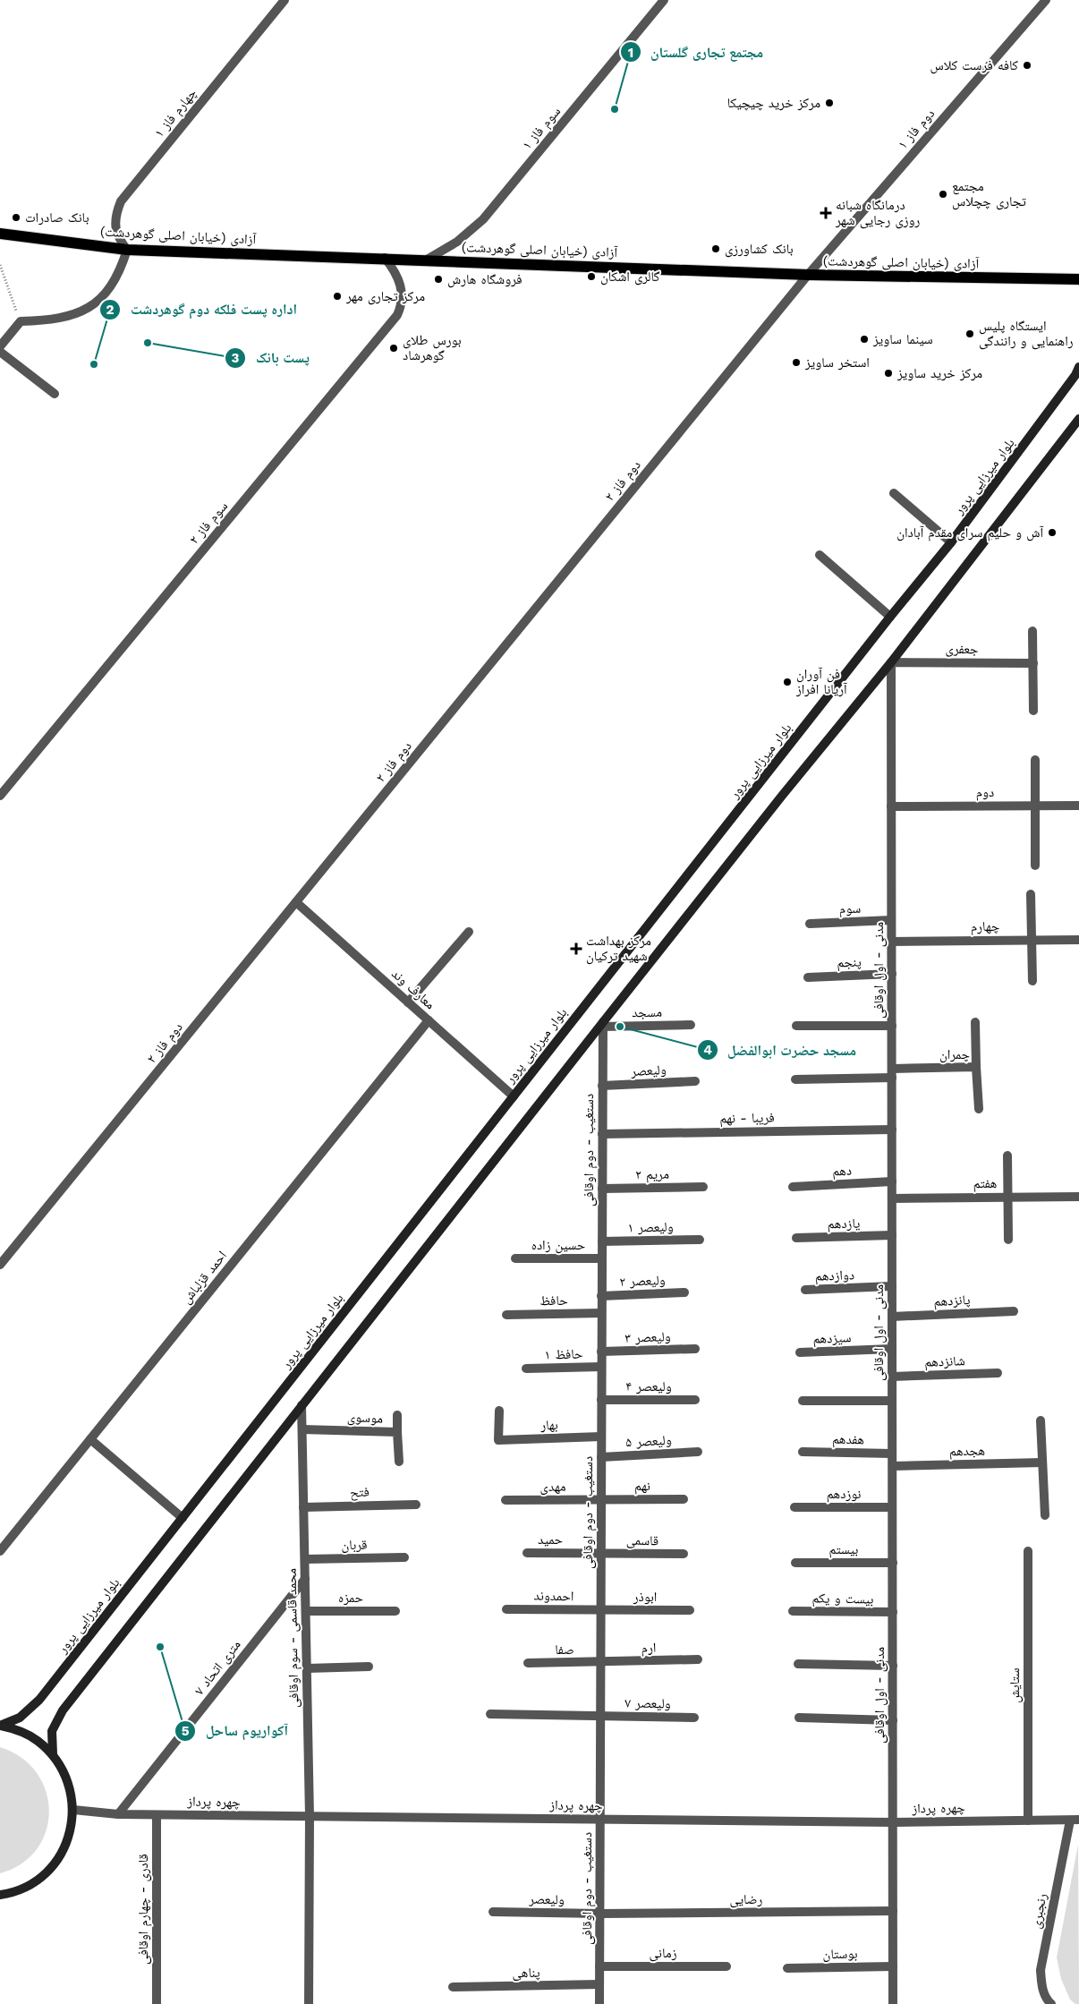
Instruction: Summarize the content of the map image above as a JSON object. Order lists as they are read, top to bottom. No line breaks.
{"streets":{"main road":["آزادی (خیابان اصلی گوهردشت)","بلوار میرزایی پرور"],"street":["چهارم فاز ۱","سوم فاز ۱","دوم فاز ۱","دوم فاز ۲","سوم فاز ۲","جعفری","دوم","سوم","چهارم","پنجم","مدنی - اول اوقافی","معارف وند","مسجد","چمران","ولیعصر","فریبا - نهم","دستغیب - دوم اوقافی","دهم","مریم ۲","هفتم","یازدهم","ولیعصر ۱","حسین زاده","دوازدهم","احمد قزلباش","ولیعصر ۲","حافظ","پانزدهم","ولیعصر ۳","سیزدهم","حافظ ۱","شانزدهم","ولیعصر ۴","موسوی","بهار","هفدهم","ولیعصر ۵","هجدهم","نهم","مهدی","فتح","نوزدهم","حمید","قاسمی","قربان","بیستم","احمدوند","ابوذر","حمزه","بیست و یکم","محمد قاسمی - سوم اوقافی","ارم","صفا","۷ متری اتحاد","ستایش","ولیعصر ۷","چهره پرداز","رضایی","قادری - چهارم اوقافی","رنجبری","زمانی","بوستان","پناهی"]},"crossings":[["چهارم فاز ۱","آزادی (خیابان اصلی گوهردشت)"],["سوم فاز ۱","آزادی (خیابان اصلی گوهردشت)"],["دوم فاز ۱","آزادی (خیابان اصلی گوهردشت)"],["دوم فاز ۱","دوم فاز ۲"],["آزادی (خیابان اصلی گوهردشت)","دوم فاز ۲"],["آزادی (خیابان اصلی گوهردشت)","سوم فاز ۲"],["بلوار میرزایی پرور","معارف وند"],["دوم فاز ۲","معارف وند"],["جعفری","مدنی - اول اوقافی"],["دوم","مدنی - اول اوقافی"],["سوم","مدنی - اول اوقافی"],["چهارم","مدنی - اول اوقافی"],["پنجم","مدنی - اول اوقافی"],["مدنی - اول اوقافی","چمران"],["مدنی - اول اوقافی","فریبا - نهم"],["مدنی - اول اوقافی","دهم"],["مدنی - اول اوقافی","هفتم"],["مدنی - اول اوقافی","یازدهم"],["مدنی - اول اوقافی","دوازدهم"],["مدنی - اول اوقافی","پانزدهم"],["مدنی - اول اوقافی","سیزدهم"],["مدنی - اول اوقافی","شانزدهم"],["مدنی - اول اوقافی","هفدهم"],["مدنی - اول اوقافی","هجدهم"],["مدنی - اول اوقافی","نوزدهم"],["مدنی - اول اوقافی","بیستم"],["مدنی - اول اوقافی","بیست و یکم"],["مدنی - اول اوقافی","چهره پرداز"],["مدنی - اول اوقافی","رضایی"],["مدنی - اول اوقافی","بوستان"],["معارف وند","احمد قزلباش"],["مسجد","دستغیب - دوم اوقافی"],["ولیعصر","دستغیب - دوم اوقافی"],["ولیعصر","رضایی"],["فریبا - نهم","دستغیب - دوم اوقافی"],["دستغیب - دوم اوقافی","مریم ۲"],["دستغیب - دوم اوقافی","ولیعصر ۱"],["دستغیب - دوم اوقافی","حسین زاده"],["دستغیب - دوم اوقافی","ولیعصر ۲"],["دستغیب - دوم اوقافی","حافظ"],["دستغیب - دوم اوقافی","ولیعصر ۳"],["دستغیب - دوم اوقافی","حافظ ۱"],["دستغیب - دوم اوقافی","ولیعصر ۴"],["دستغیب - دوم اوقافی","بهار"],["دستغیب - دوم اوقافی","ولیعصر ۵"],["دستغیب - دوم اوقافی","نهم"],["دستغیب - دوم اوقافی","مهدی"],["دستغیب - دوم اوقافی","حمید"],["دستغیب - دوم اوقافی","قاسمی"],["دستغیب - دوم اوقافی","احمدوند"],["دستغیب - دوم اوقافی","ابوذر"],["دستغیب - دوم اوقافی","ارم"],["دستغیب - دوم اوقافی","صفا"],["دستغیب - دوم اوقافی","ولیعصر ۷"],["دستغیب - دوم اوقافی","چهره پرداز"],["دستغیب - دوم اوقافی","رضایی"],["دستغیب - دوم اوقافی","زمانی"],["دستغیب - دوم اوقافی","پناهی"],["موسوی","محمد قاسمی - سوم اوقافی"],["نهم","مهدی"],["فتح","محمد قاسمی - سوم اوقافی"],["حمید","قاسمی"],["قربان","محمد قاسمی - سوم اوقافی"],["احمدوند","ابوذر"],["حمزه","محمد قاسمی - سوم اوقافی"],["محمد قاسمی - سوم اوقافی","۷ متری اتحاد"],["محمد قاسمی - سوم اوقافی","چهره پرداز"],["ارم","صفا"],["۷ متری اتحاد","چهره پرداز"],["ستایش","چهره پرداز"],["چهره پرداز","قادری - چهارم اوقافی"],["چهره پرداز","رنجبری"]],"places":{"other":["کافه فرست کلاس","مرکز خرید چیچیکا","مجتمع تجاری گلستان","مجتمع تجاری چچلاس","بانک صادرات","بانک کشاورزی","گالری اشکان","فروشگاه هارش","مرکز تجاری مهر","ایستگاه پلیس راهنمایی و رانندگی","سینما ساویز","پست بانک","بورس طلای گوهرشاد","استخر ساویز","اداره پست فلکه دوم گوهردشت","مرکز خرید ساویز","آش و حلیم سرای مقدم آبادان","فن آوران آریانا افراز","مسجد حضرت ابوالفضل","آکواریوم ساحل"],"health":["درمانگاه شبانه روزی رجایی شهر","مرکز بهداشت شهید ترکیان"]}}
